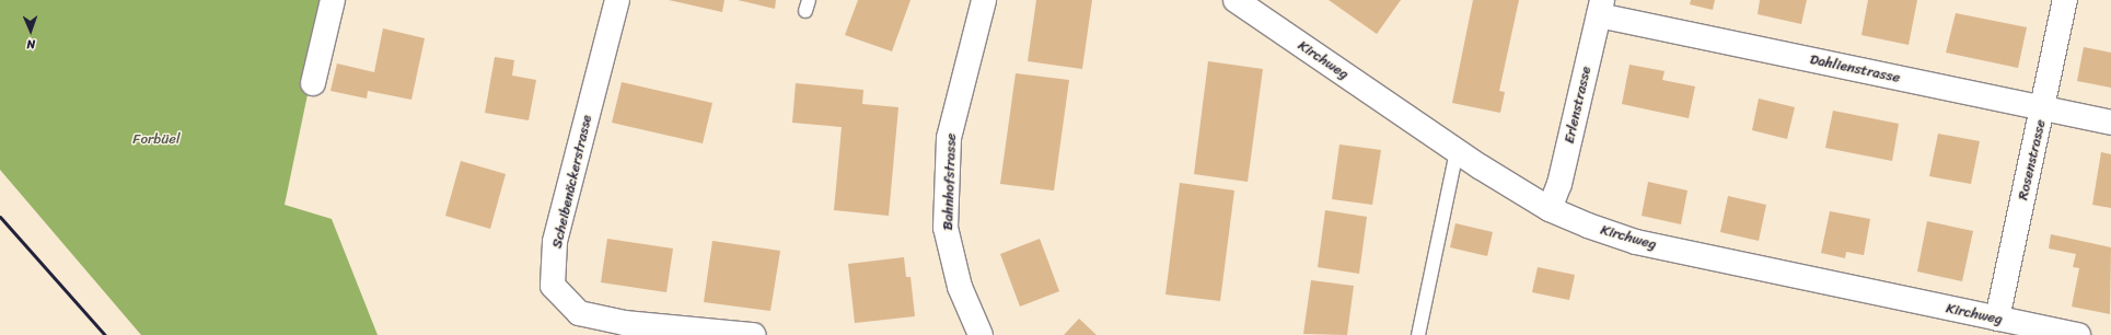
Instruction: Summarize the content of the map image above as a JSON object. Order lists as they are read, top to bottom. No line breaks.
{"streets":{"street":["Kirchweg","Dahlienstrasse","Erlenstrasse","Rosenstrasse","Scheibenäckerstrasse","Bahnhofstrasse"]},"crossings":[["Kirchweg","Erlenstrasse"],["Kirchweg","Rosenstrasse"],["Dahlienstrasse","Erlenstrasse"],["Dahlienstrasse","Rosenstrasse"]],"parks":["Forbüel"],"north":"bottom"}
